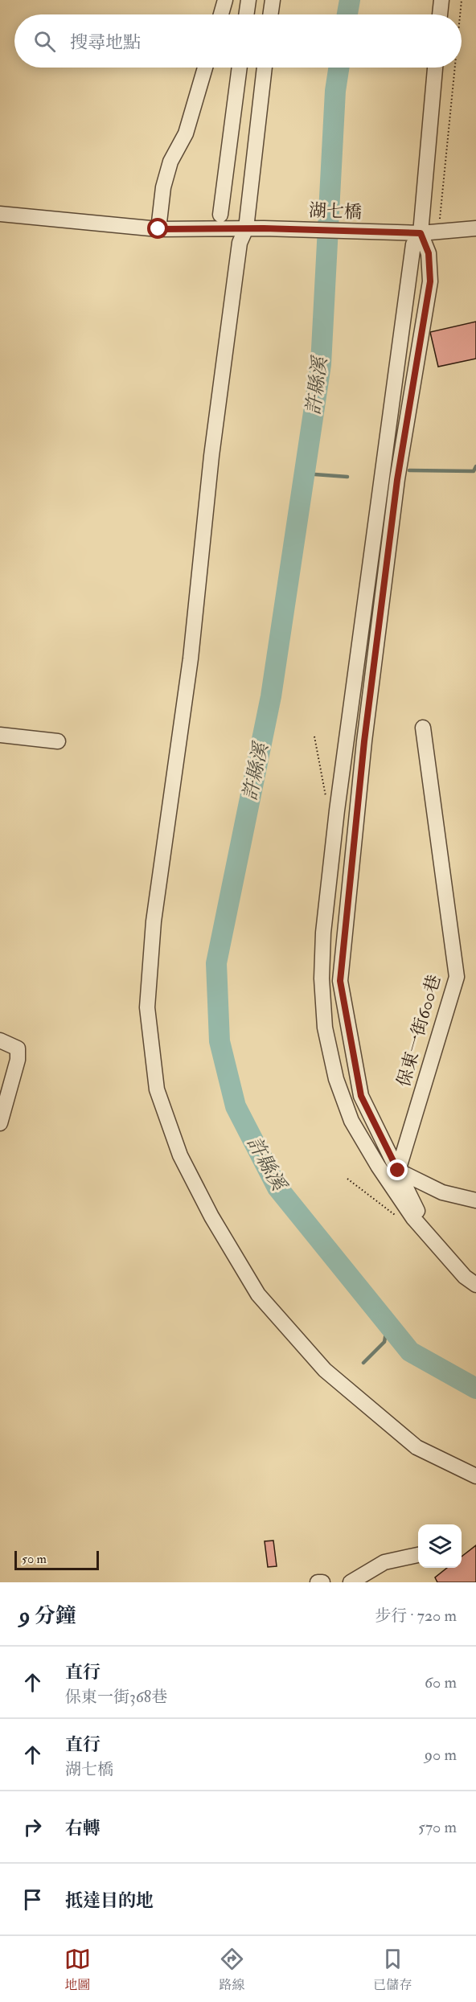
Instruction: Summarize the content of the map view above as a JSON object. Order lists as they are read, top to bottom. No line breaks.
{"streets":{"street":["湖七橋","保東一街600巷"]},"water":["許縣溪"],"scale_bar":"50 m","page":{"search":"搜尋地點","scale":"50 m","heading":["9 分鐘","步行 · 720 m"],"list":[["直行","保東一街368巷","60 m"],["直行","湖七橋","90 m"],["右轉","570 m"],"抵達目的地"],"nav":["地圖","路線","已儲存"]}}
